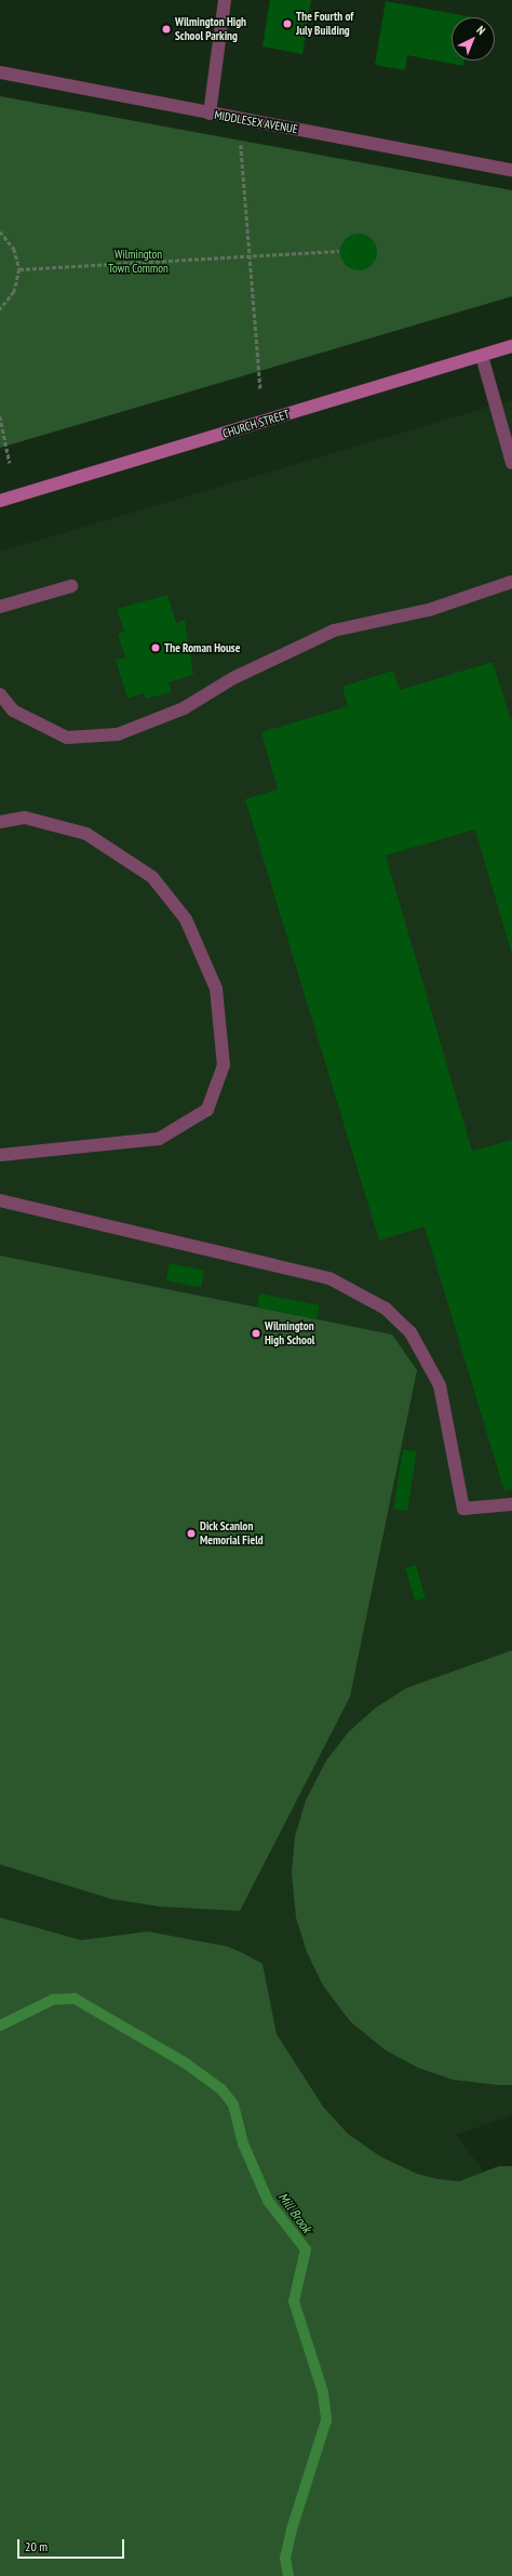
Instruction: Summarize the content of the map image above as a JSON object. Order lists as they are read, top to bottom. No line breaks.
{"streets":{"main road":["CHURCH STREET"],"street":["MIDDLESEX AVENUE"]},"water":["Mill Brook"],"parks":["Wilmington Town Common"],"places":["The Fourth of July Building","Wilmington High School Parking","The Roman House","Wilmington High School","Dick Scanlon Memorial Field"],"scale_bar":"20 m","north":"top right"}
